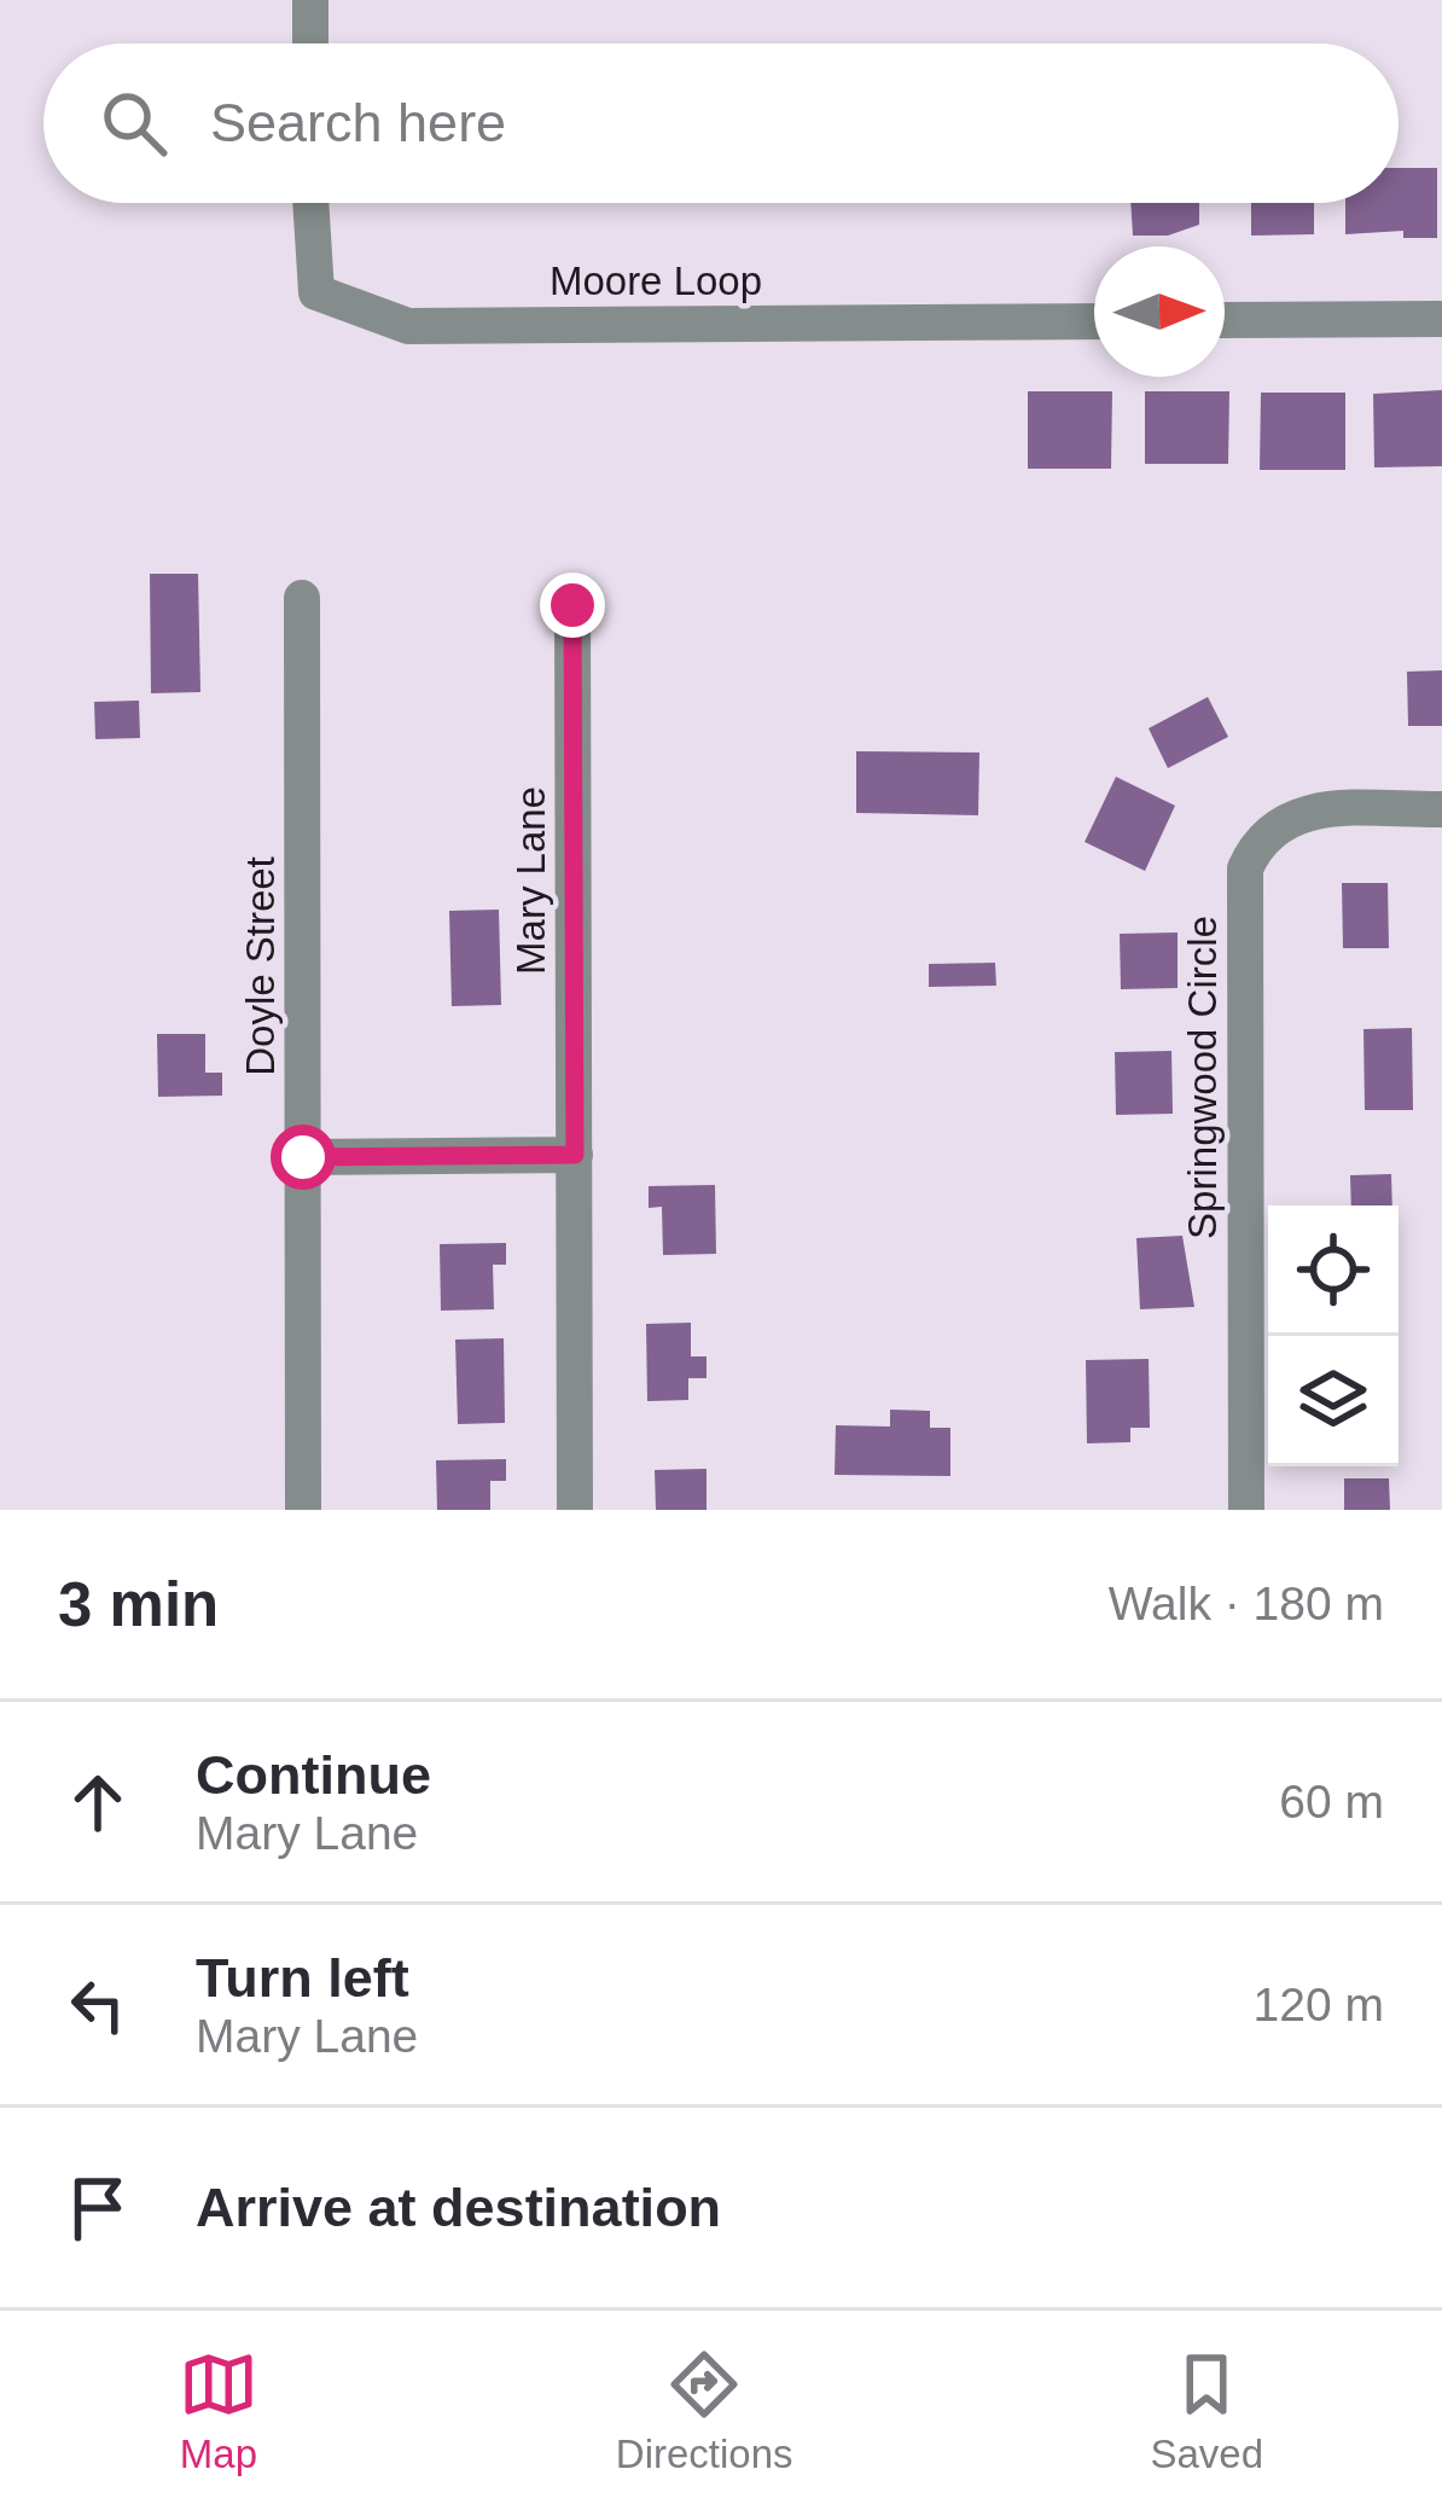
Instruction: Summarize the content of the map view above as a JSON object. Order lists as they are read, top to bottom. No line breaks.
{"streets":{"street":["Moore Loop","Mary Lane","Doyle Street","Springwood Circle"]},"north":"right","page":{"search":"Search here","heading":["3 min","Walk · 180 m"],"list":[["Continue","Mary Lane","60 m"],["Turn left","Mary Lane","120 m"],"Arrive at destination"],"nav":["Map","Directions","Saved"]}}
